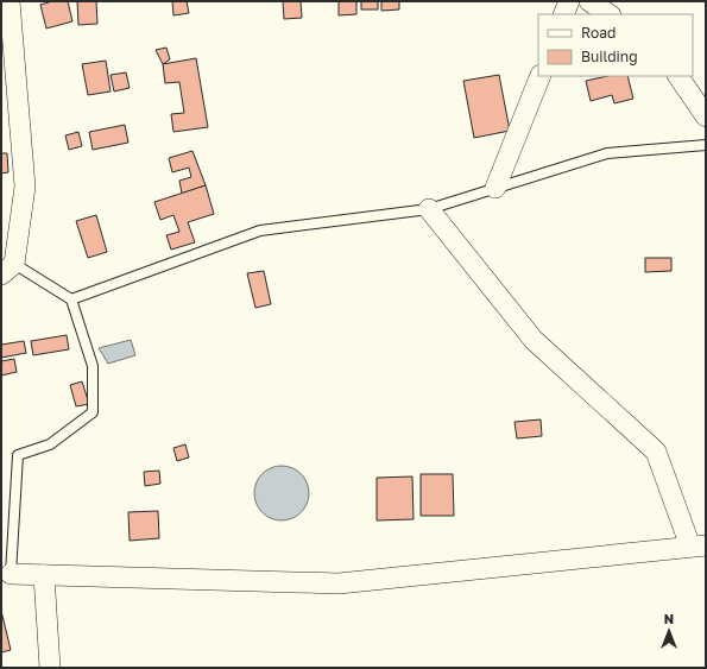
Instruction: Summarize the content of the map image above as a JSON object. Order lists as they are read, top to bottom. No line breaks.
{"legend":["Road","Building"],"north":"top"}
